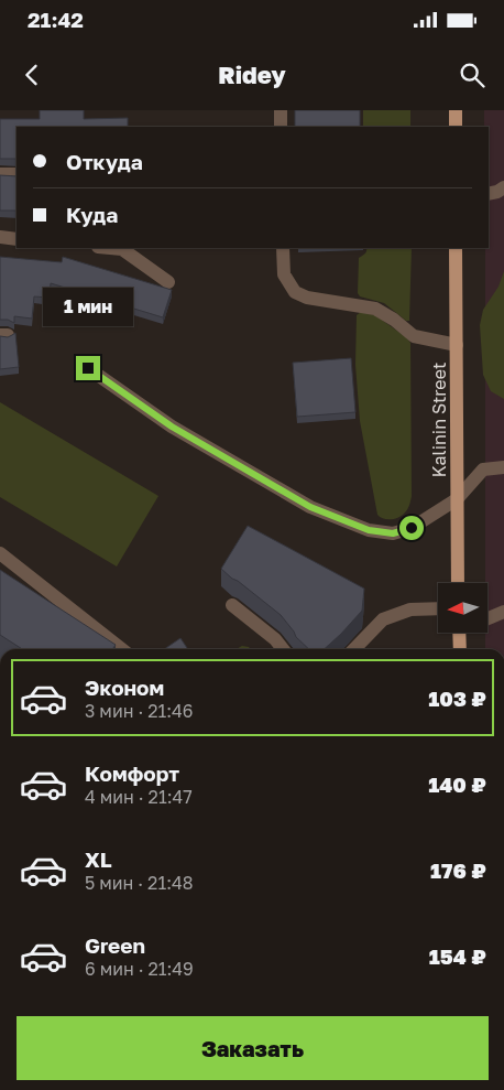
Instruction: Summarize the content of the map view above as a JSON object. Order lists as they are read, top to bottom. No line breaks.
{"streets":{"main road":["Kalinin Street"]},"north":"left","page":{"status":"21:42","header":"Ridey","banner":["Откуда","Куда"],"bubble":"1 мин","list":[{"name":"Эконом","note":"3 мин · 21:46","value":"103 ₽"},{"name":"Комфорт","note":"4 мин · 21:47","value":"140 ₽"},{"name":"XL","note":"5 мин · 21:48","value":"176 ₽"},{"name":"Green","note":"6 мин · 21:49","value":"154 ₽"}],"buttons":"Заказать"}}
